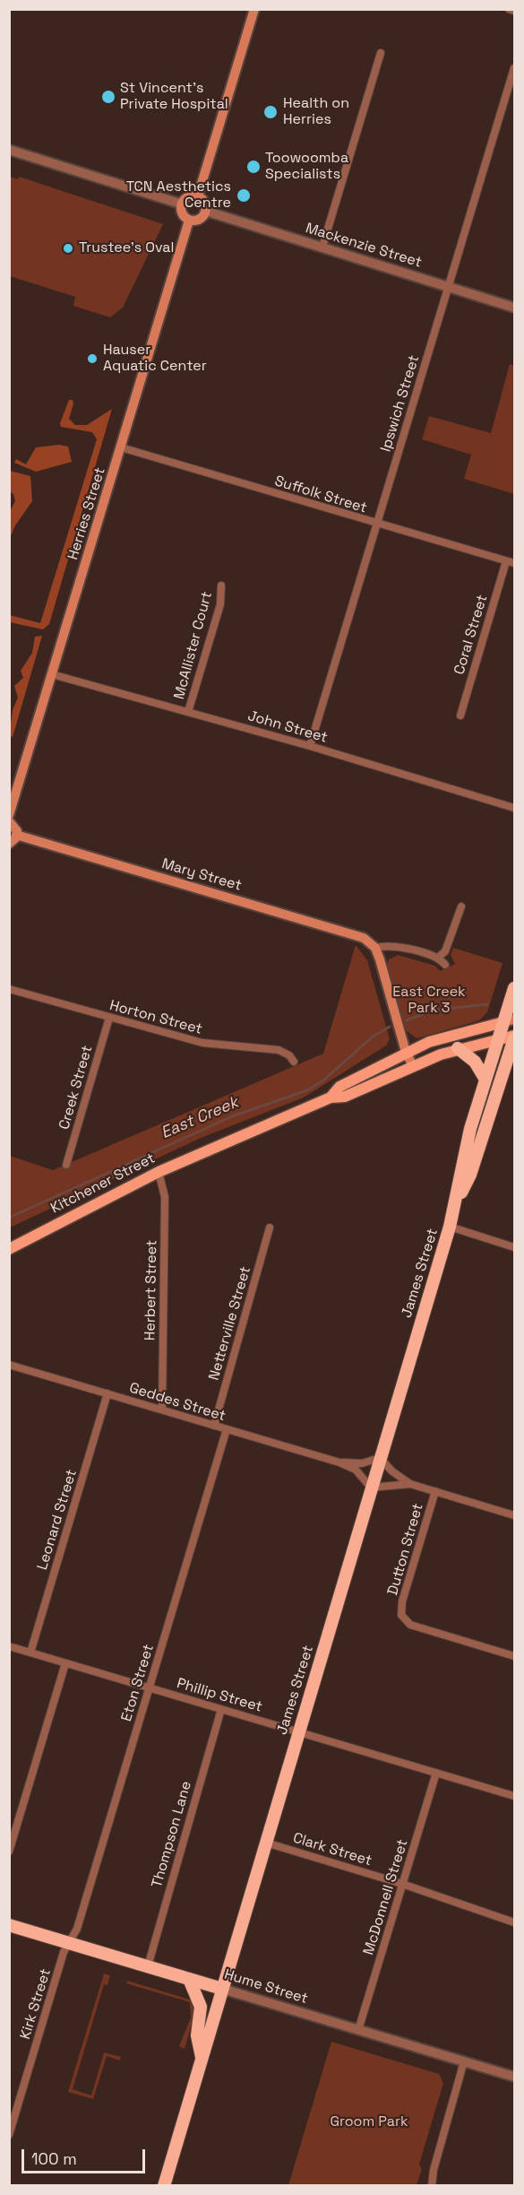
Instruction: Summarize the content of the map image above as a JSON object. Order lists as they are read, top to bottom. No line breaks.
{"streets":{"highway":["James Street","Hume Street"],"main road":["Herries Street","Mary Street","Kitchener Street"],"street":["Mackenzie Street","Ipswich Street","Suffolk Street","Coral Street","McAllister Court","John Street","Horton Street","Creek Street","Herbert Street","Netterville Street","Geddes Street","Leonard Street","Dutton Street","Eton Street","Phillip Street","Thompson Lane","Clark Street","McDonnell Street","Kirk Street"]},"crossings":[["Mackenzie Street","Ipswich Street"],["Mackenzie Street","Herries Street"],["Ipswich Street","Suffolk Street"],["Ipswich Street","John Street"],["Suffolk Street","Herries Street"],["Suffolk Street","Coral Street"],["Herries Street","John Street"],["McAllister Court","John Street"],["Horton Street","Creek Street"],["Kitchener Street","James Street"],["Kitchener Street","Herbert Street"],["James Street","Geddes Street"],["James Street","Phillip Street"],["James Street","Clark Street"],["James Street","Hume Street"],["Herbert Street","Geddes Street"],["Netterville Street","Geddes Street"],["Geddes Street","Leonard Street"],["Geddes Street","Eton Street"],["Leonard Street","Phillip Street"],["Eton Street","Phillip Street"],["Eton Street","Hume Street"],["Eton Street","Kirk Street"],["Phillip Street","Thompson Lane"],["Phillip Street","McDonnell Street"],["Thompson Lane","Hume Street"],["Clark Street","McDonnell Street"],["McDonnell Street","Hume Street"],["Hume Street","Kirk Street"]],"water":["East Creek"],"parks":["East Creek Park 3","Groom Park"],"places":["St Vincent's Private Hospital","Health on Herries","Toowoomba Specialists","TCN Aesthetics Centre","Trustee's Oval","Hauser Aquatic Center"],"scale_bar":"100 m"}
